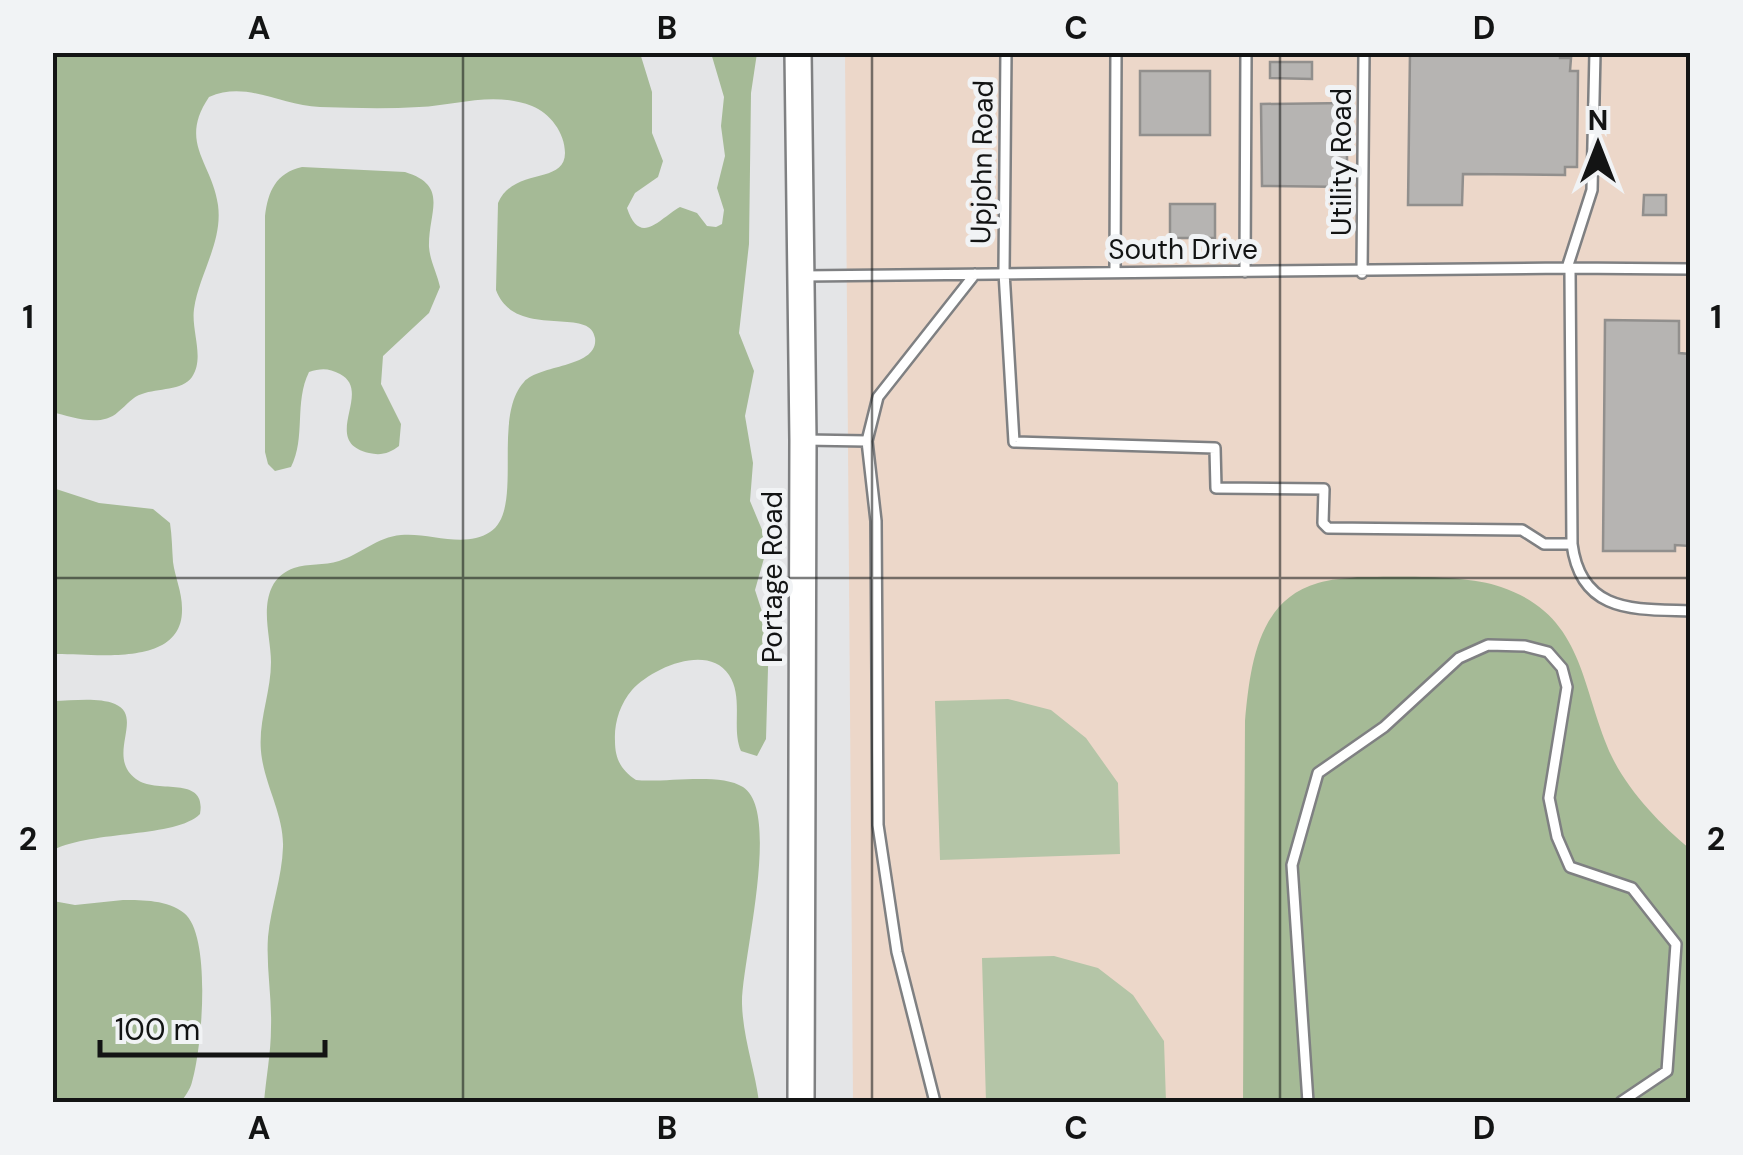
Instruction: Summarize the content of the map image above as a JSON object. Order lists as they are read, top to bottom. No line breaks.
{"streets":{"main road":["Portage Road"],"lane":["Upjohn Road","Utility Road","South Drive"]},"crossings":[["Upjohn Road","South Drive"],["Utility Road","South Drive"],["South Drive","Portage Road"]],"scale_bar":"100 m","north":"top","grid":{"columns":["A","B","C","D"],"rows":["1","2"]}}
